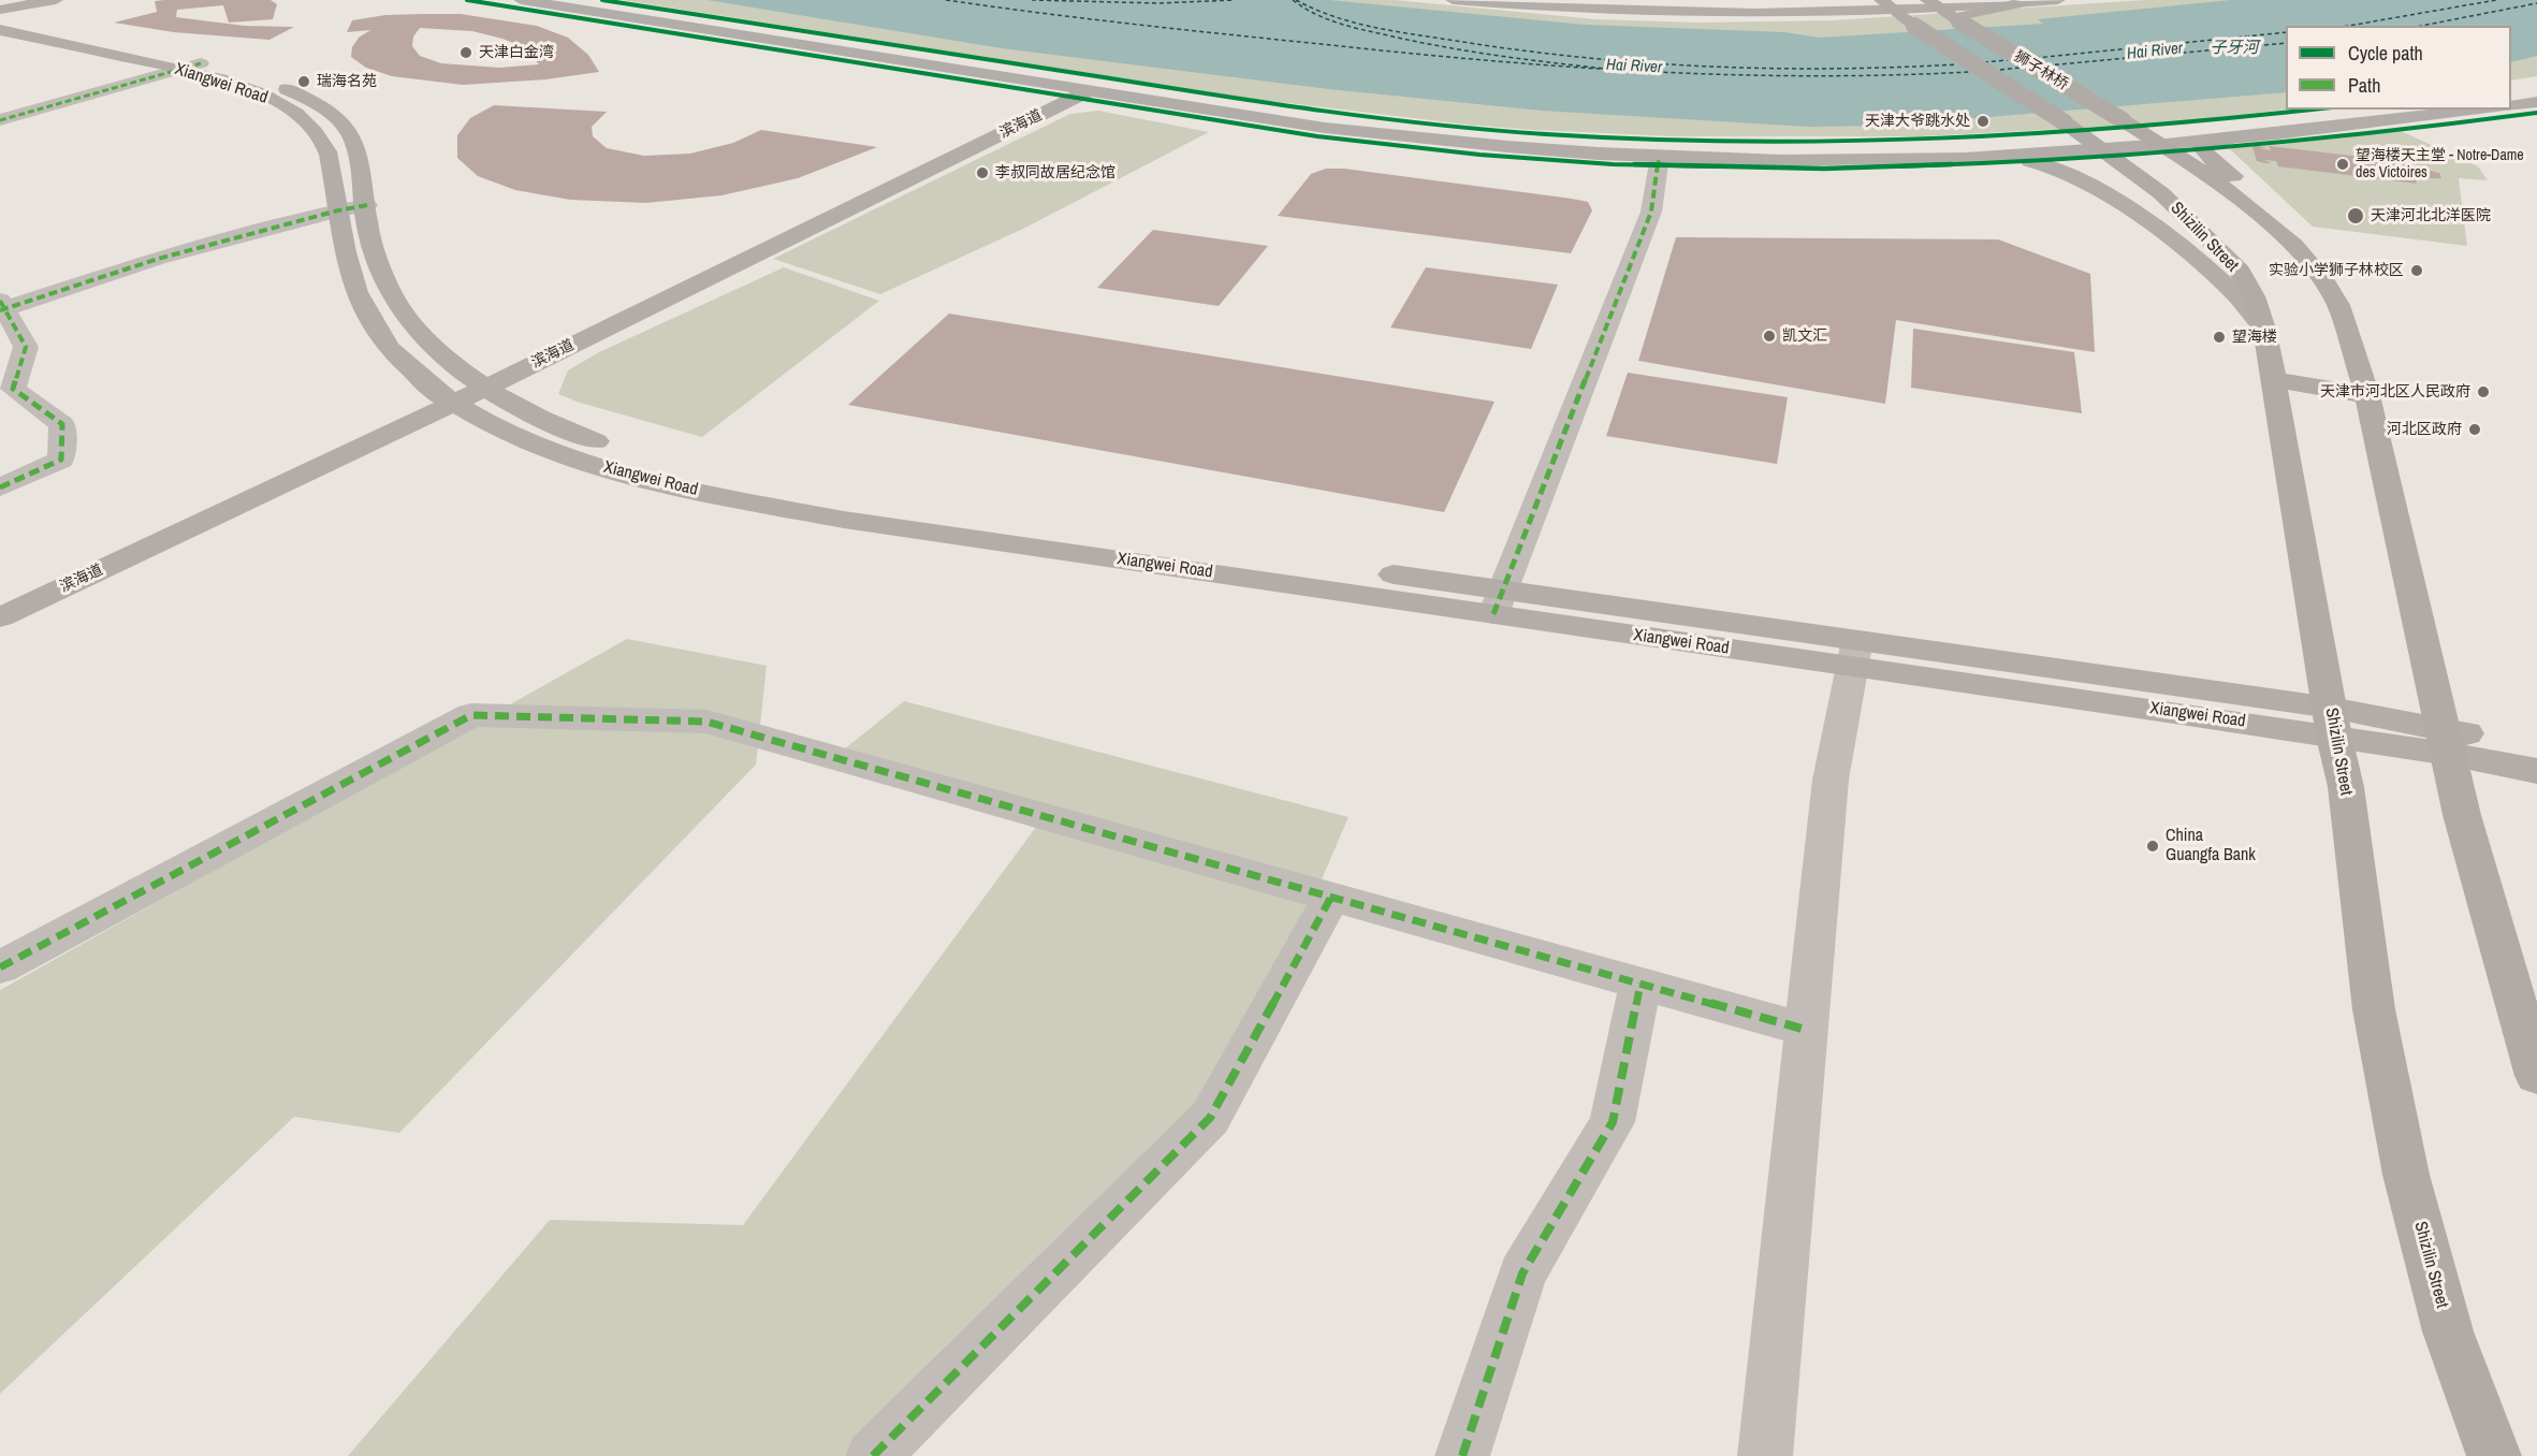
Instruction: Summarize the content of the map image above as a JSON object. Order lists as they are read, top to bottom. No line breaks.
{"streets":{"main road":["狮子林桥","Shizilin Street"],"street":["Xiangwei Road","滨海道"]},"crossings":[["狮子林桥","Shizilin Street"],["Xiangwei Road","滨海道"],["Xiangwei Road","Shizilin Street"]],"water":["子牙河","Hai River"],"places":["天津白金湾","瑞海名苑","天津大爷跳水处","望海楼天主堂 - Notre-Dame des Victoires","李叔同故居纪念馆","天津河北北洋医院","实验小学狮子林校区","凯文汇","望海楼","天津市河北区人民政府","河北区政府","China Guangfa Bank"],"legend":["Cycle path","Path"]}
